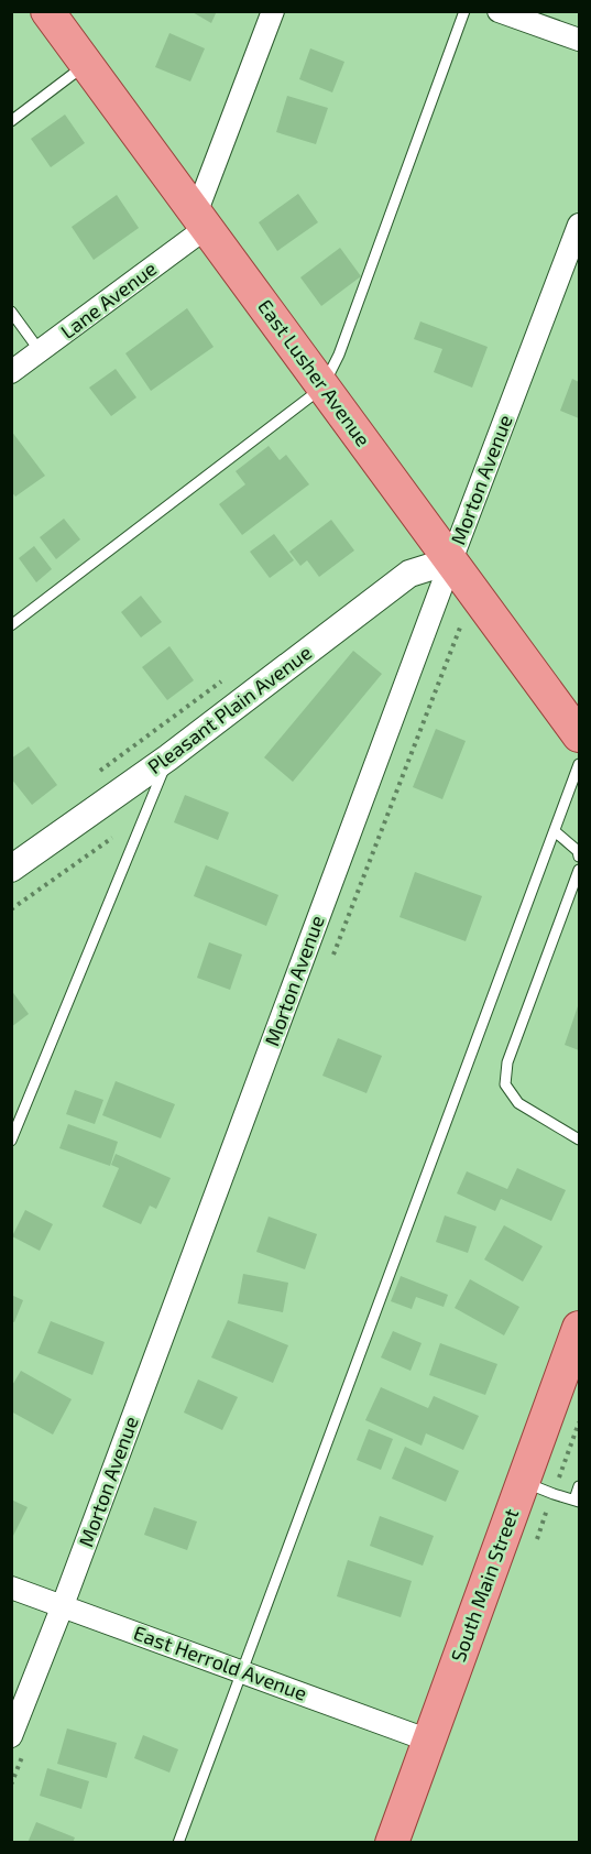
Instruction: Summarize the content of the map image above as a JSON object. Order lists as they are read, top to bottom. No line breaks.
{"streets":{"main road":["East Lusher Avenue","South Main Street"],"street":["Lane Avenue","Morton Avenue","Pleasant Plain Avenue","East Herrold Avenue"]},"crossings":[["Lane Avenue","East Lusher Avenue"],["East Lusher Avenue","Morton Avenue"],["East Lusher Avenue","Pleasant Plain Avenue"],["Morton Avenue","Pleasant Plain Avenue"],["Morton Avenue","East Herrold Avenue"],["South Main Street","East Herrold Avenue"]]}
